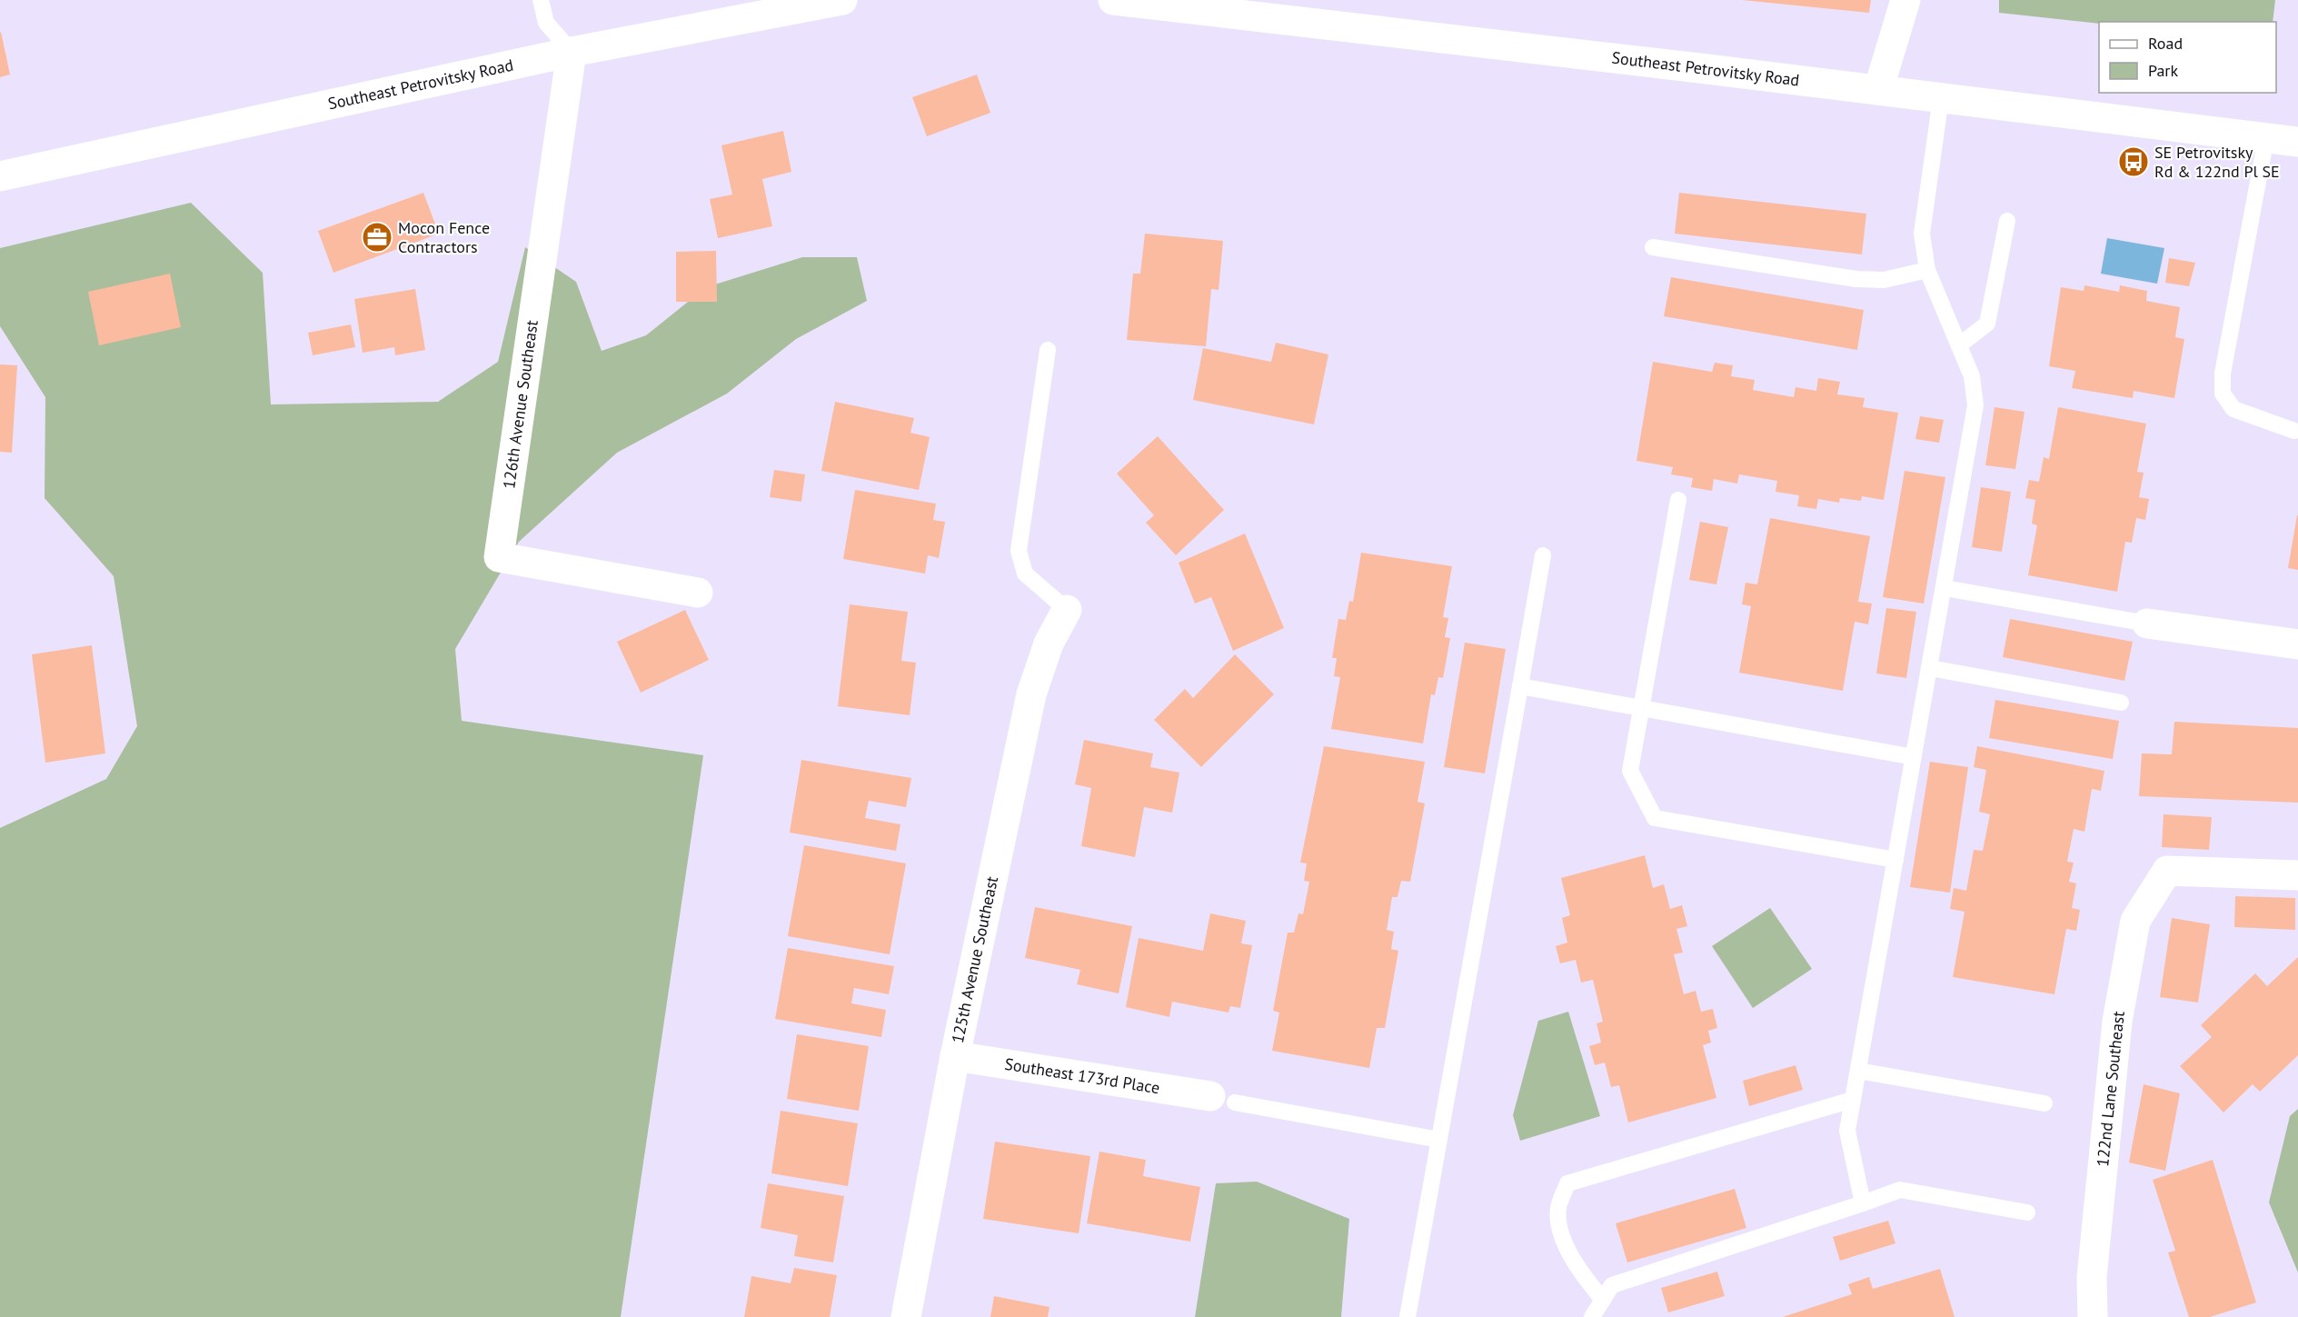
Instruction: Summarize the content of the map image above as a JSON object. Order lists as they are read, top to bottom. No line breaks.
{"streets":{"street":["Southeast Petrovitsky Road","126th Avenue Southeast","125th Avenue Southeast","Southeast 173rd Place","122nd Lane Southeast"]},"crossings":[["Southeast Petrovitsky Road","126th Avenue Southeast"],["125th Avenue Southeast","Southeast 173rd Place"]],"places":{"bus stop":["SE Petrovitsky Rd & 122nd Pl SE"],"office":["Mocon Fence Contractors"]},"legend":["Road","Park"]}
